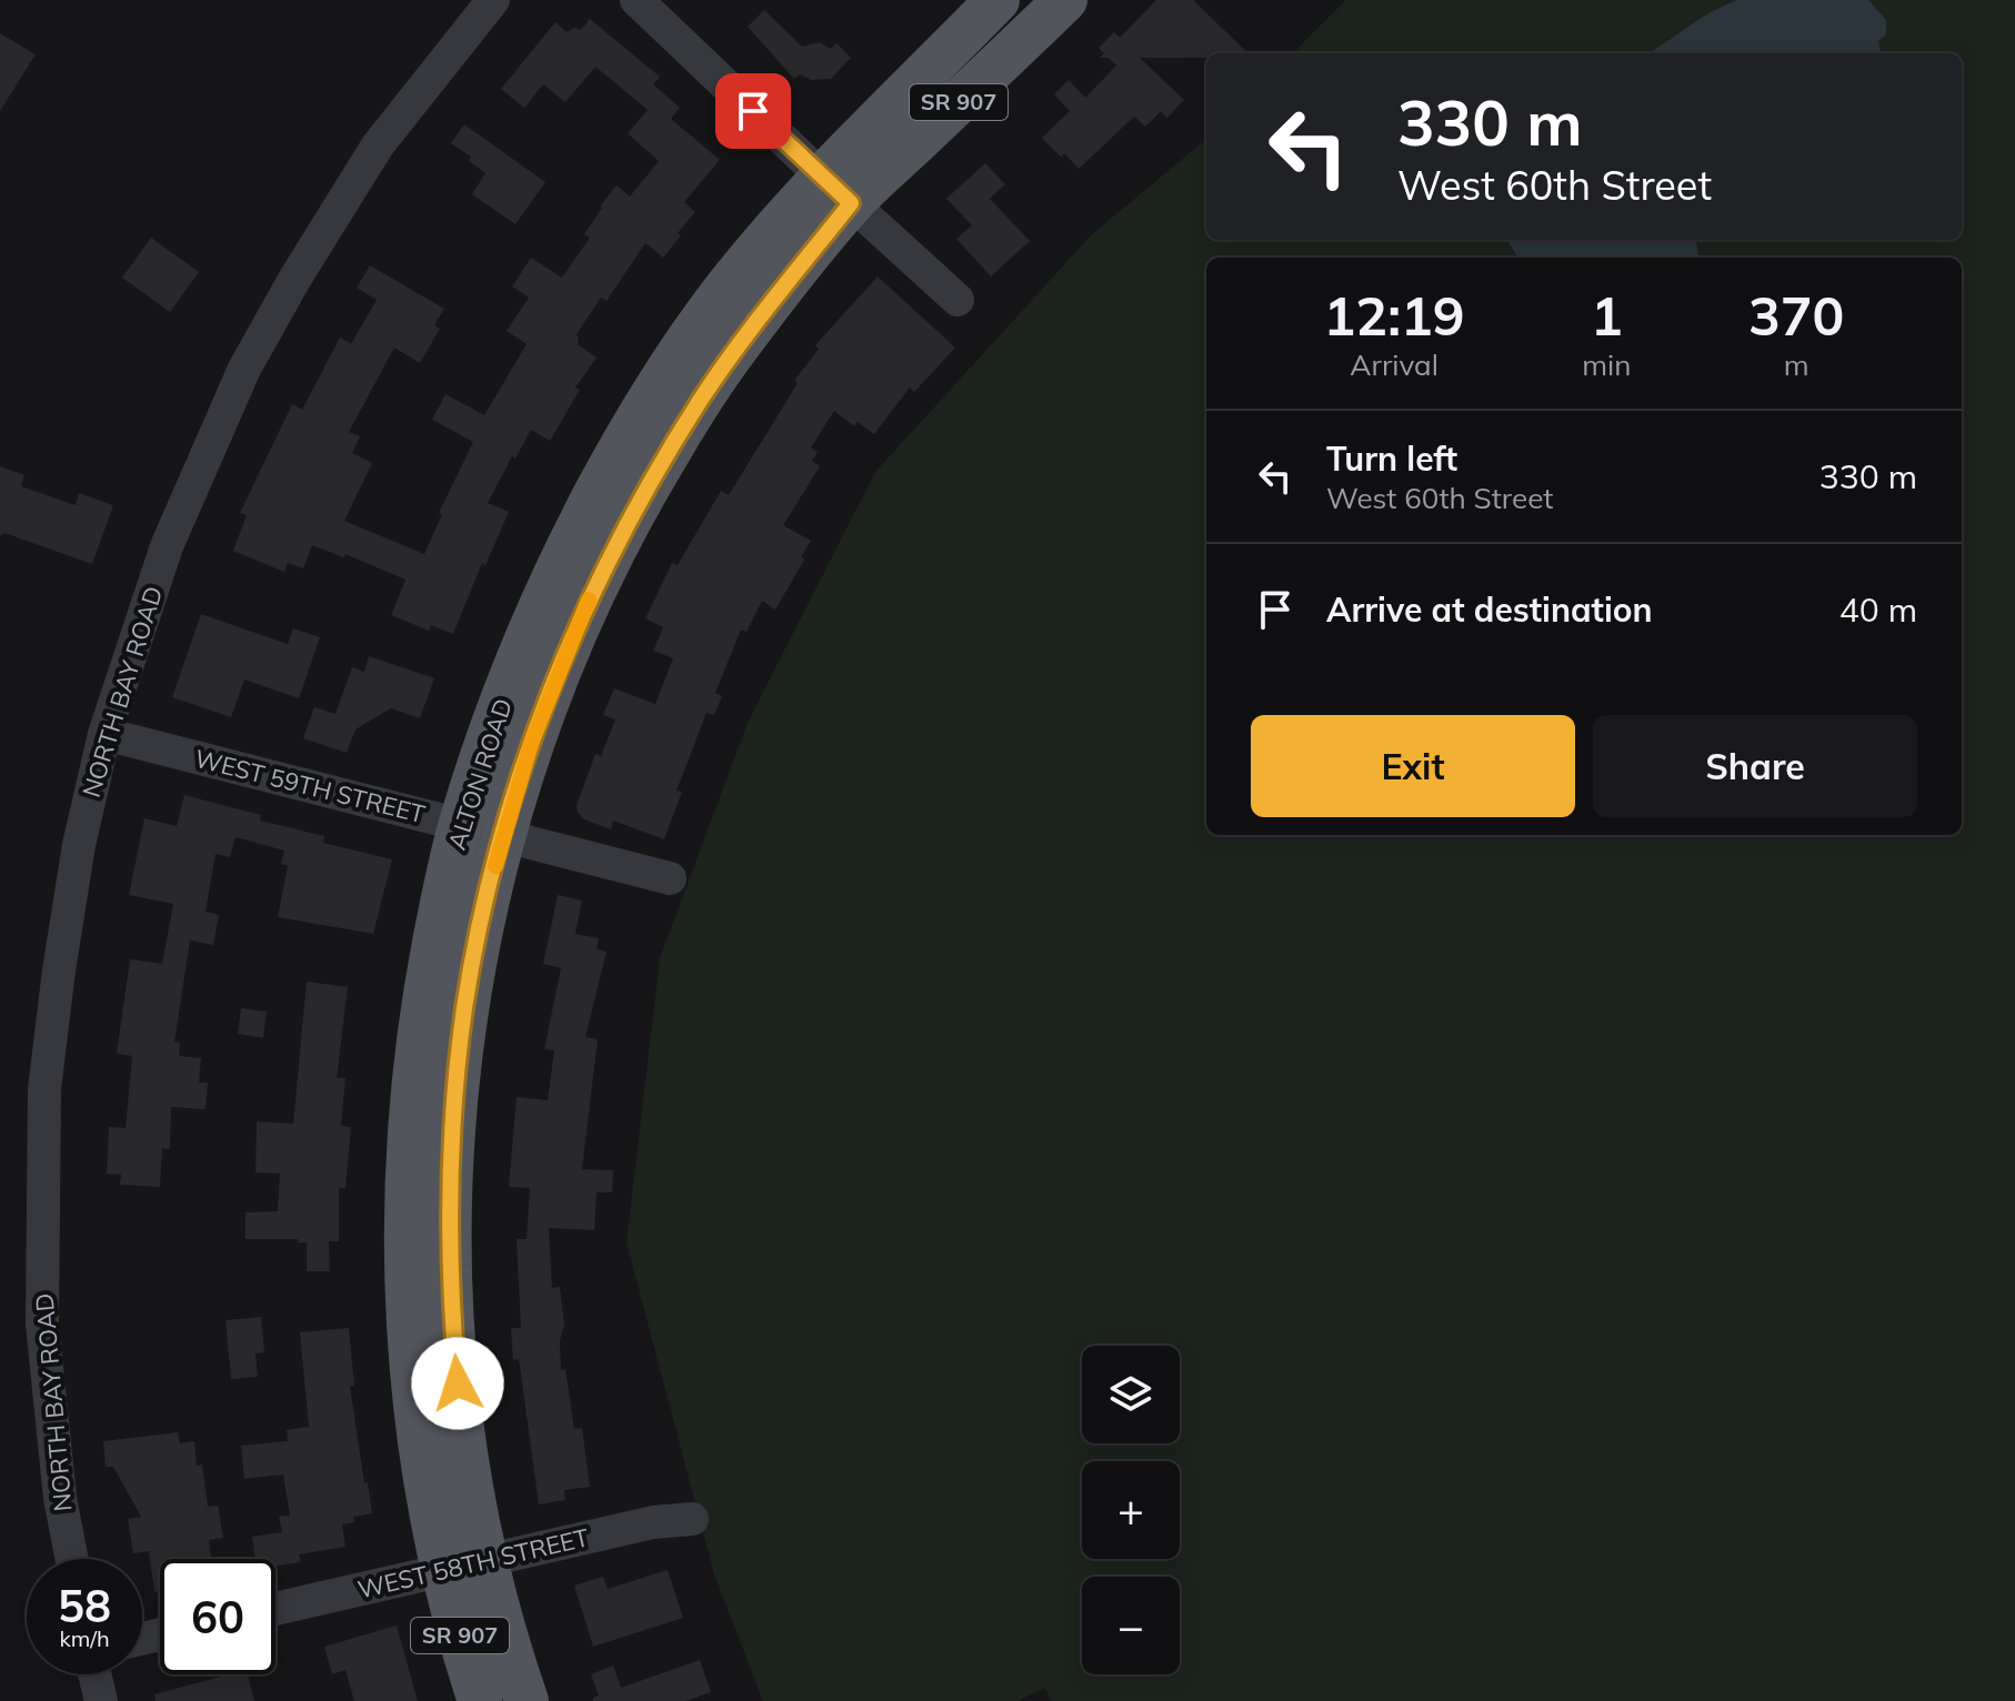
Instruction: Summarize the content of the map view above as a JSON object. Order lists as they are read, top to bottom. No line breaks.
{"streets":{"main road":["SR 907","ALTON ROAD"],"street":["NORTH BAY ROAD","WEST 59TH STREET","WEST 58TH STREET"]},"crossings":[["NORTH BAY ROAD","WEST 59TH STREET"],["ALTON ROAD","WEST 59TH STREET"],["ALTON ROAD","WEST 58TH STREET"]],"page":{"turn":["330 m","West 60th Street"],"eta":["12:19","Arrival","1","min","370","m"],"list":[{"name":"Turn left","note":"West 60th Street","value":"330 m"},{"name":"Arrive at destination","value":"40 m"}],"buttons":["Exit","Share"],"map_buttons":["+","−"],"speed":"58 km/h","limit":"60"}}
